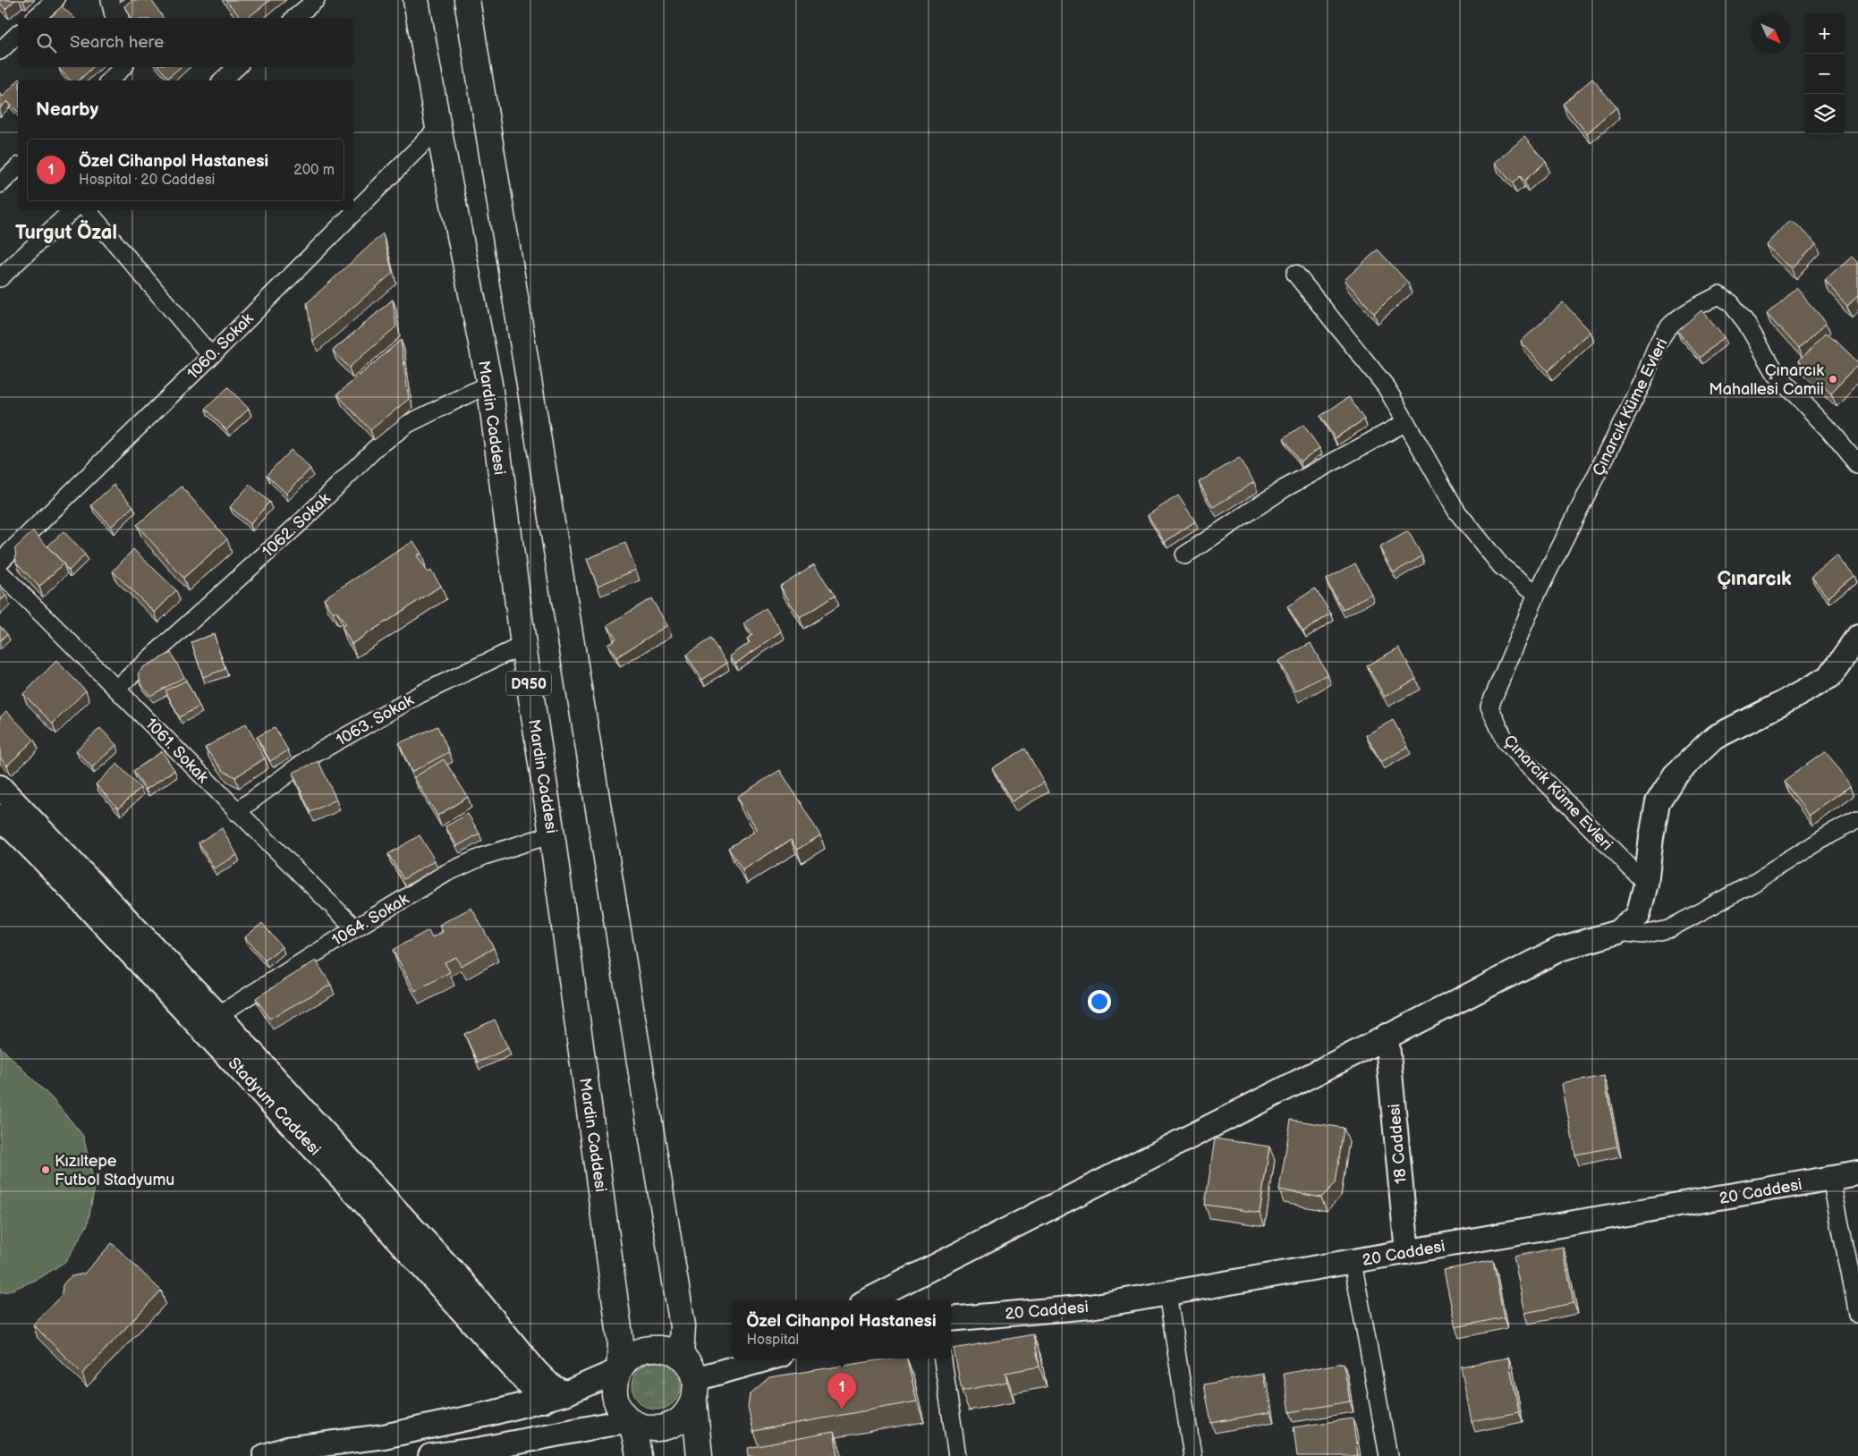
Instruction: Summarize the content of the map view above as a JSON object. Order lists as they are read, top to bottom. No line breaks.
{"streets":{"highway":["Mardin Caddesi","D950"],"street":["1060. Sokak","Çınarcık Küme Evleri","1062. Sokak","1063. Sokak","1061. Sokak","1064. Sokak","Stadyum Caddesi","18 Caddesi","20 Caddesi"]},"crossings":[["1060. Sokak","Mardin Caddesi"],["Mardin Caddesi","1062. Sokak"],["Mardin Caddesi","1063. Sokak"],["Mardin Caddesi","1064. Sokak"],["1062. Sokak","1061. Sokak"],["1063. Sokak","1061. Sokak"],["1061. Sokak","1064. Sokak"],["1064. Sokak","Stadyum Caddesi"],["18 Caddesi","20 Caddesi"]],"districts":["Turgut Özal","Çınarcık"],"places":["Çınarcık Mahallesi Camii","Kızıltepe Futbol Stadyumu"],"north":"bottom right","page":{"map_buttons":["+","−"],"search":"Search here","heading":"Nearby","list":[{"mark":"1","name":"Özel Cihanpol Hastanesi","note":"Hospital · 20 Caddesi","value":"200 m"}],"popup":["Özel Cihanpol Hastanesi","Hospital"],"pins":"1"}}
